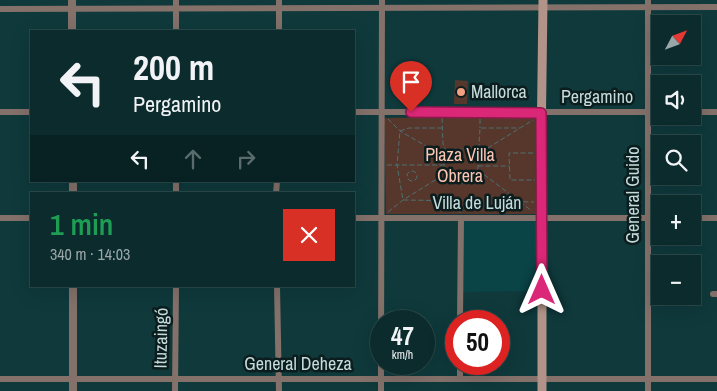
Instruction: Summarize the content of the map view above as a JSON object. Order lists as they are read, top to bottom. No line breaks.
{"streets":{"street":["Pergamino","General Guido","Villa de Luján","Ituzaingó","General Deheza"]},"crossings":[["Pergamino","General Guido"],["General Guido","Villa de Luján"],["General Guido","General Deheza"],["Ituzaingó","General Deheza"]],"parks":["Plaza Villa Obrera"],"places":["Mallorca"],"north":"top right","page":{"map_buttons":["+","−"],"turn":["200 m","Pergamino"],"heading":["1 min","340 m · 14:03"],"speed":"47 km/h","limit":"50"}}
